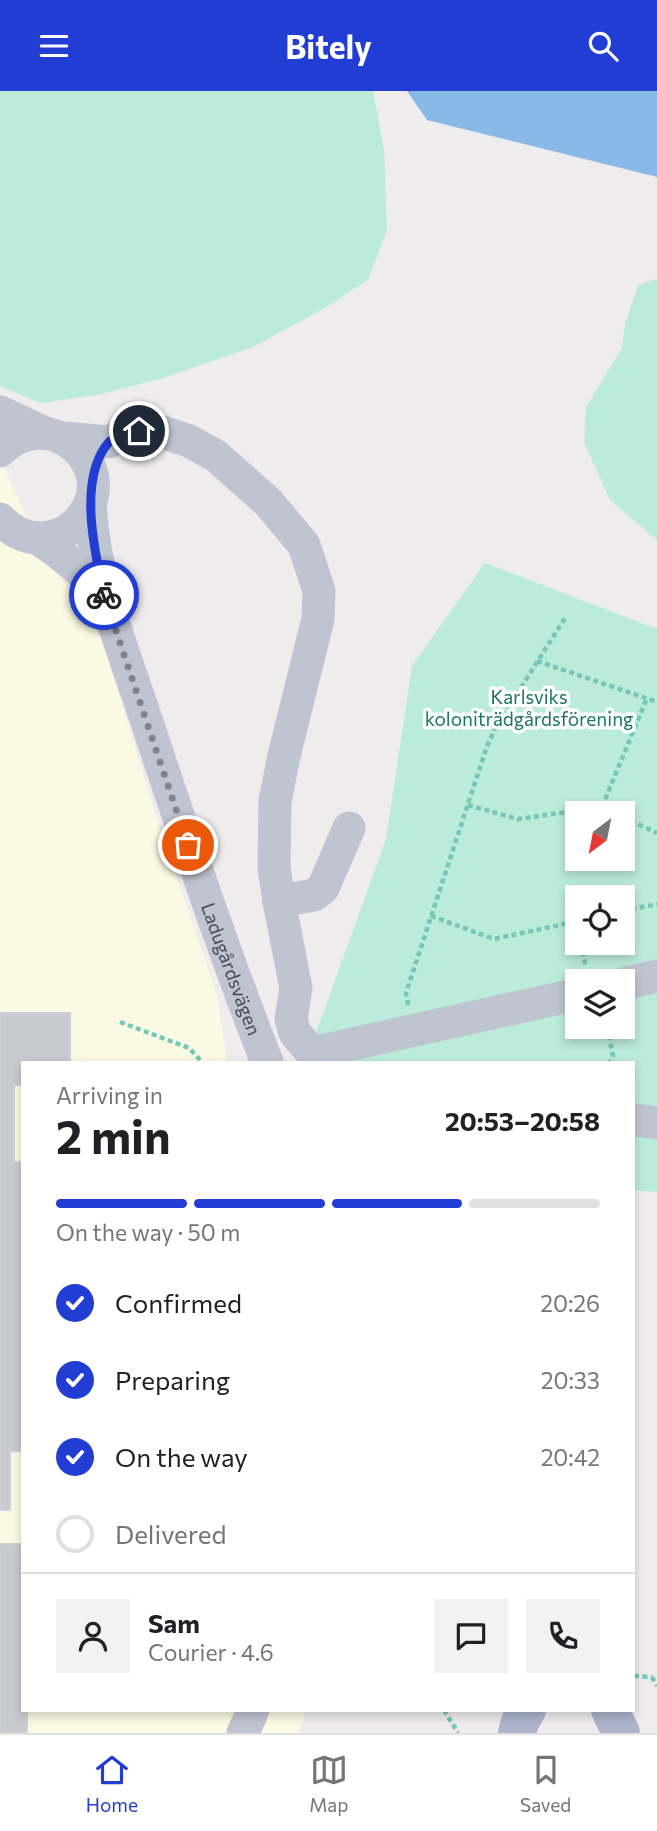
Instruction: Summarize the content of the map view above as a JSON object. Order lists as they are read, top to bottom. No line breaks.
{"streets":{"street":["Ladugårdsvägen"]},"parks":["Karlsviks koloniträdgårdsförening"],"north":"bottom left","page":{"header":"Bitely","heading":["2 min","Arriving in","20:53–20:58"],"panel":["Sam","Courier · 4.6"],"bar":"On the way · 50 m","list":[["Confirmed","20:26"],["Preparing","20:33"],["On the way","20:42"],"Delivered"],"tabs":["Home","Map","Saved"]}}
